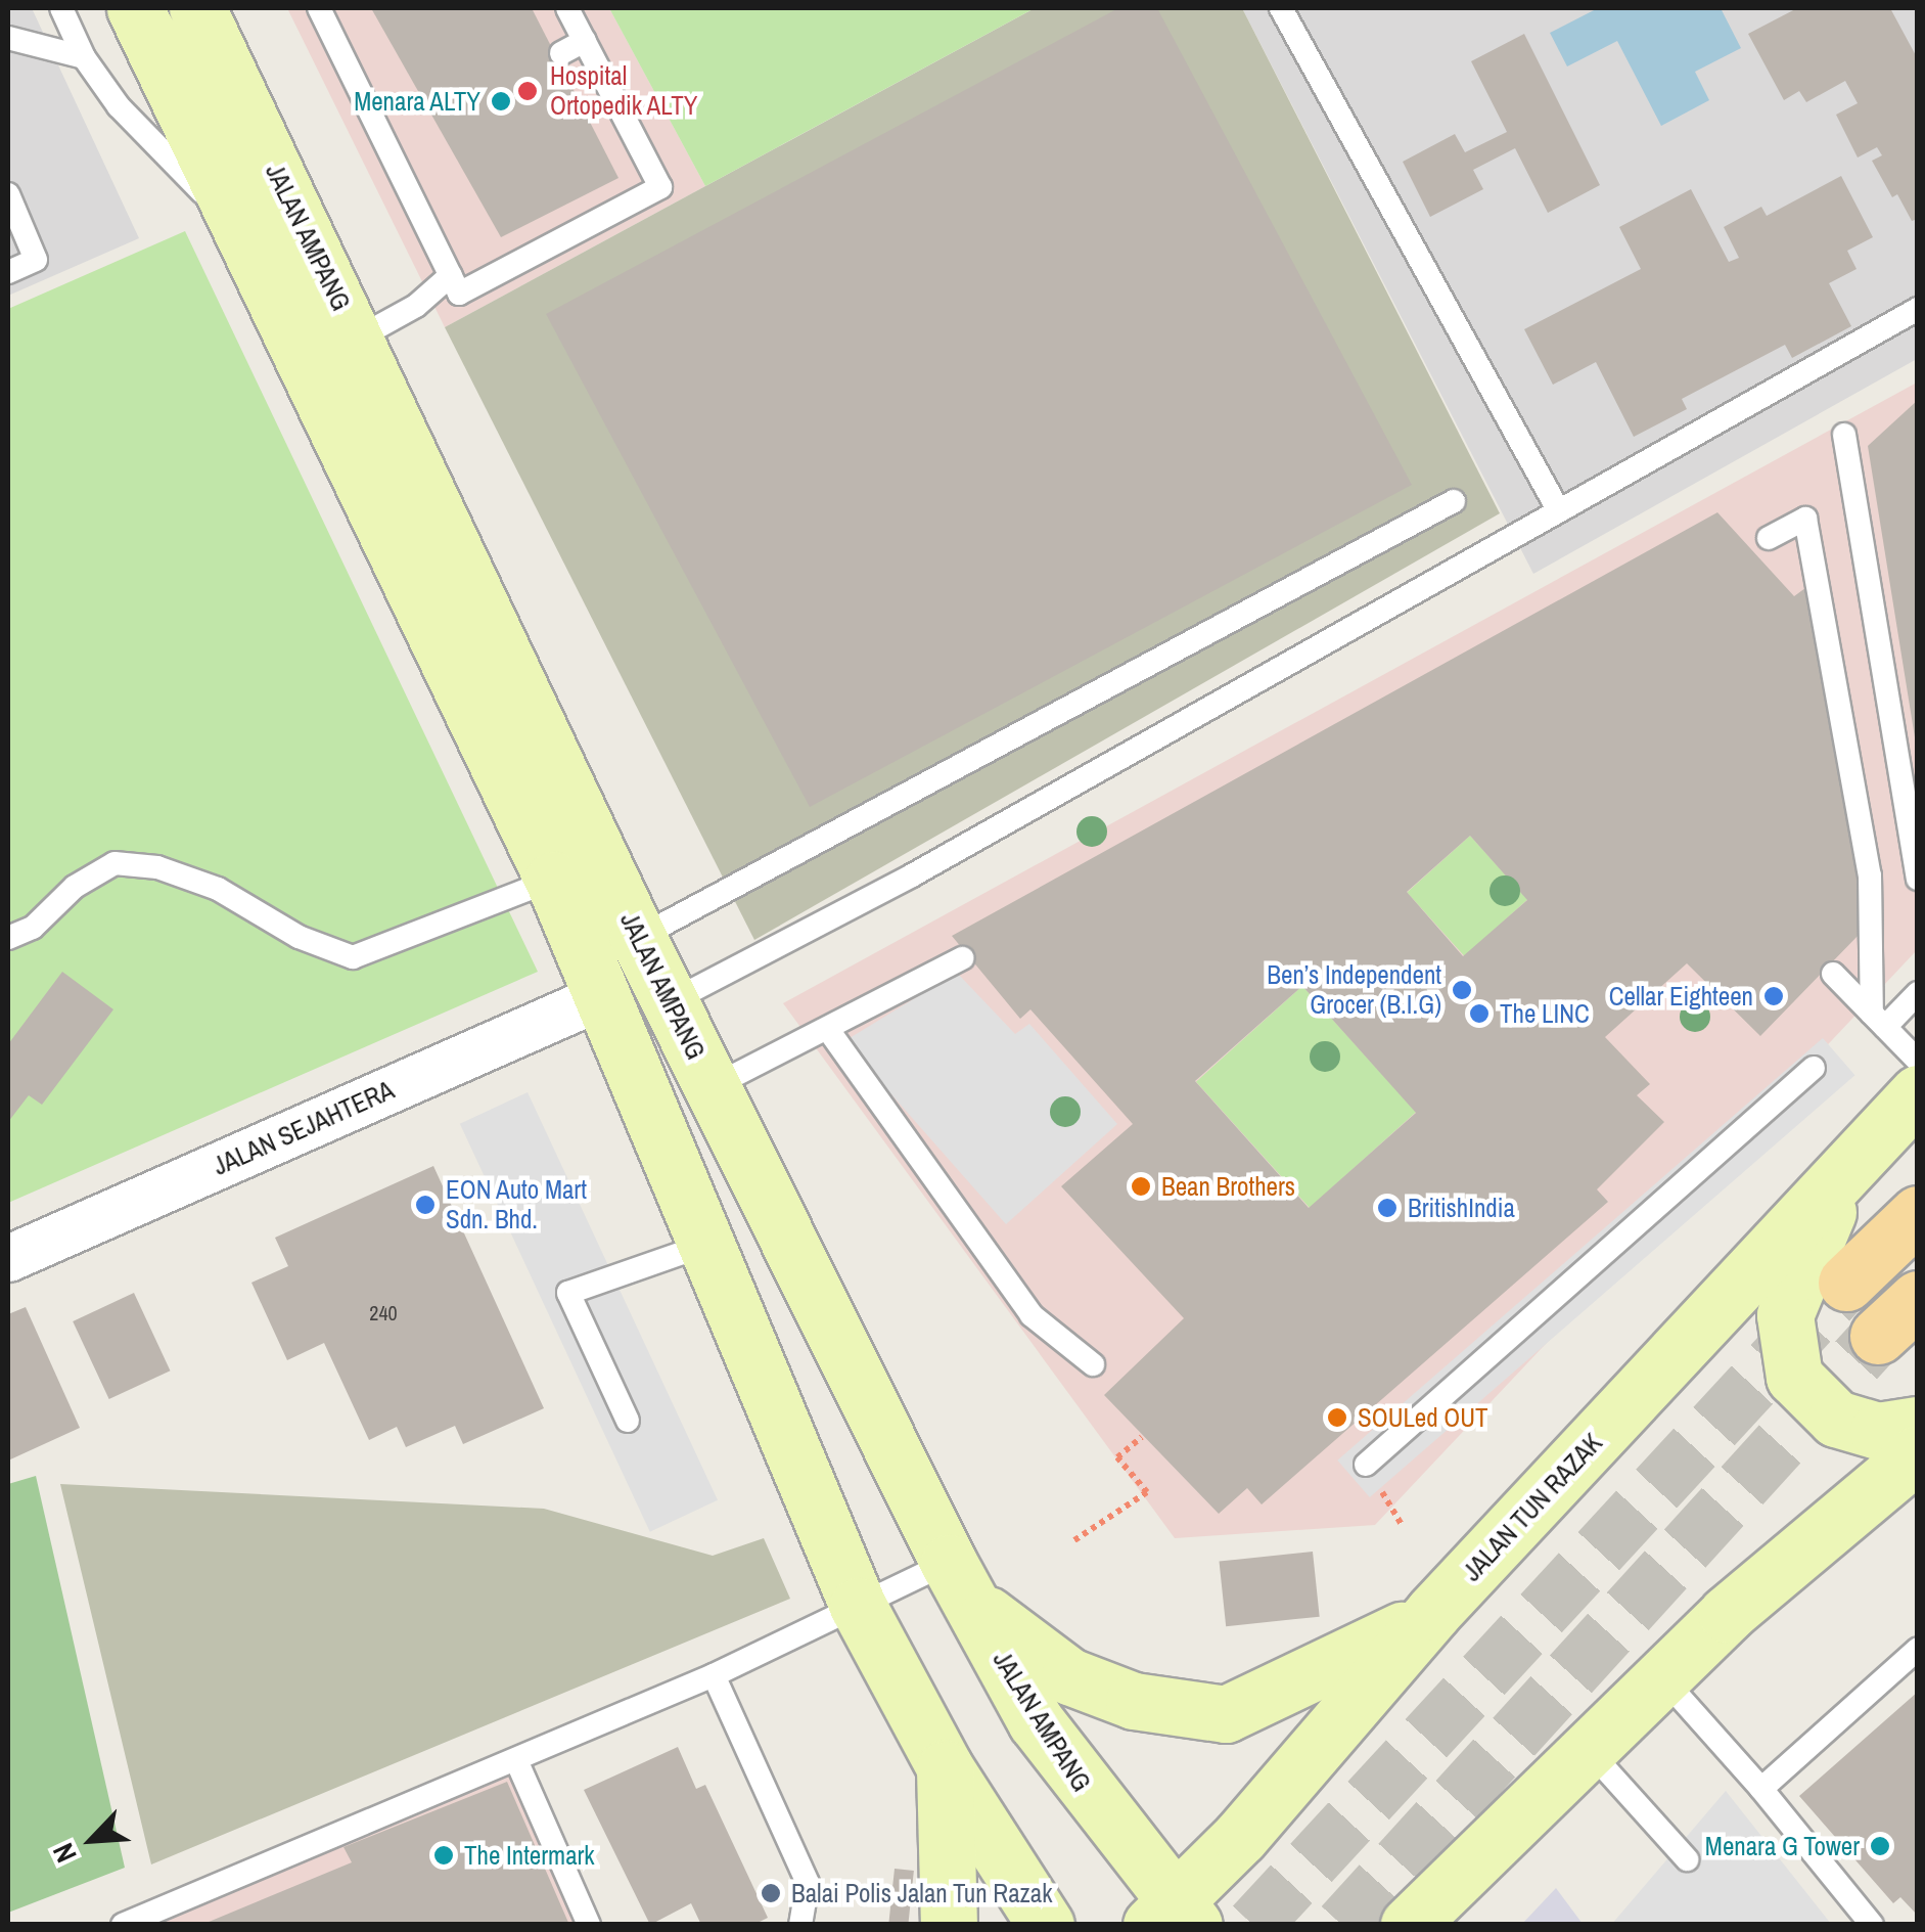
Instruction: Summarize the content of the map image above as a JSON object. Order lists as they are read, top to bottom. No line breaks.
{"streets":{"main road":["JALAN AMPANG","JALAN TUN RAZAK"],"street":["JALAN SEJAHTERA"]},"crossings":[["JALAN AMPANG","JALAN TUN RAZAK"]],"places":["Hospital Ortopedik ALTY","Menara ALTY","Ben’s Independent Grocer (B.I.G)","Cellar Eighteen","The LINC","Bean Brothers","EON Auto Mart Sdn. Bhd.","BritishIndia","SOULed OUT","Menara G Tower","The Intermark","Balai Polis Jalan Tun Razak"],"house_numbers":["240"],"north":"bottom left"}
